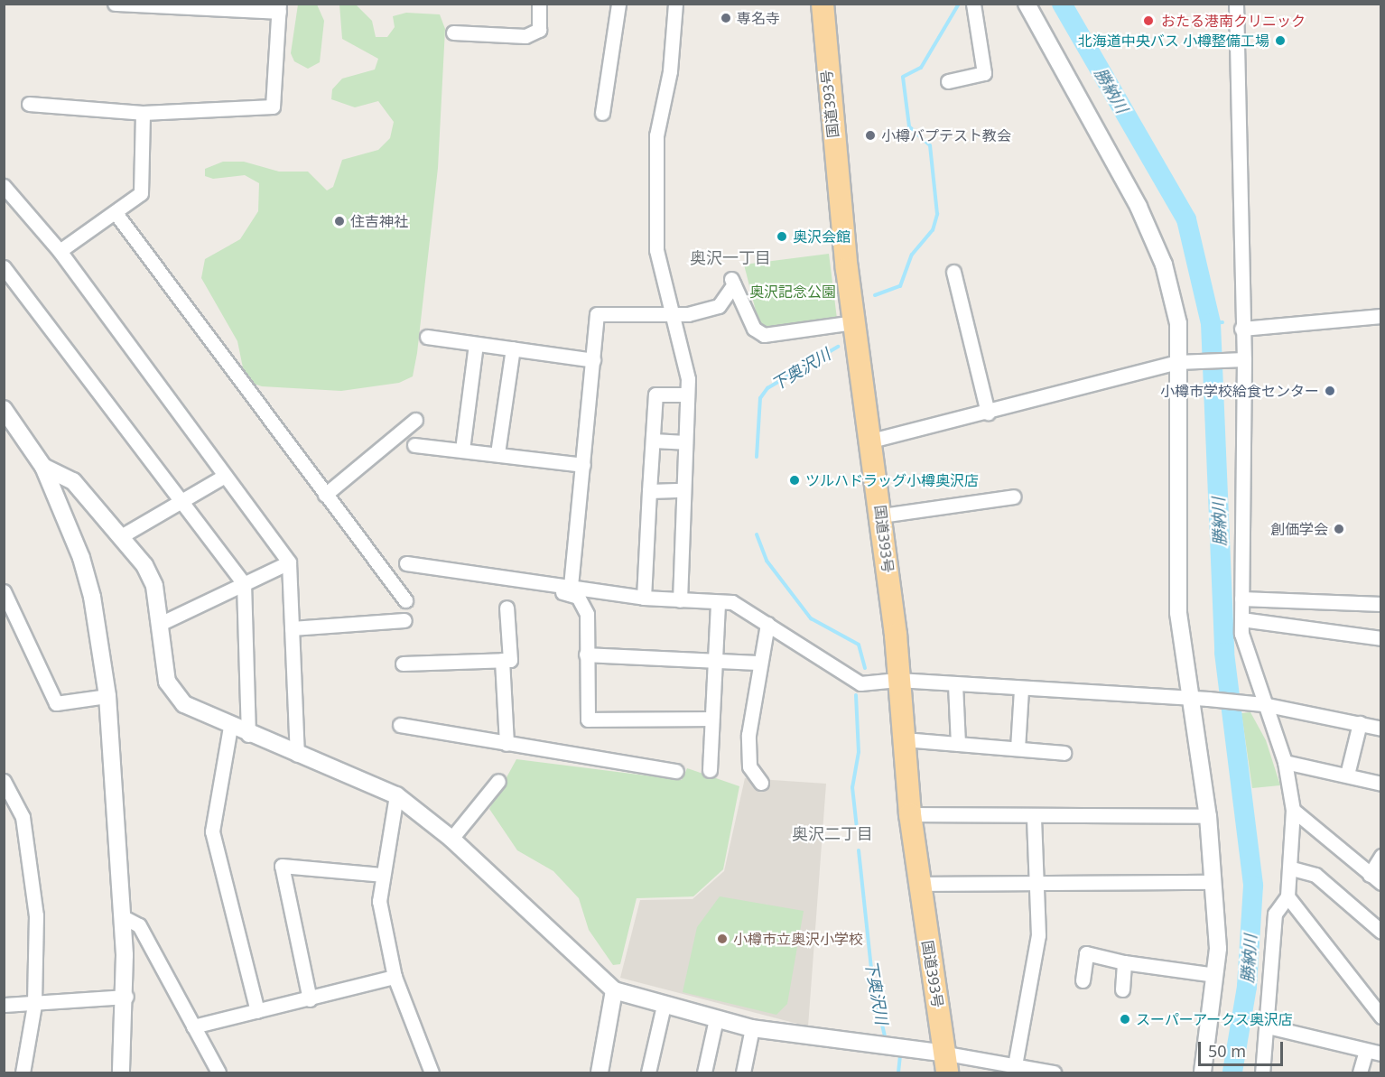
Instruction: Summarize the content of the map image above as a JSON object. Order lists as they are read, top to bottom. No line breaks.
{"streets":{"highway":["国道393号"]},"districts":["奥沢一丁目","奥沢二丁目"],"water":["勝納川","下奥沢川"],"parks":["奥沢記念公園"],"places":["専名寺","おたる港南クリニック","北海道中央バス 小樽整備工場","小樽バプテスト教会","住吉神社","奥沢会館","小樽市学校給食センター","ツルハドラッグ小樽奥沢店","創価学会","小樽市立奥沢小学校","スーパーアークス奥沢店"],"scale_bar":"50 m"}
